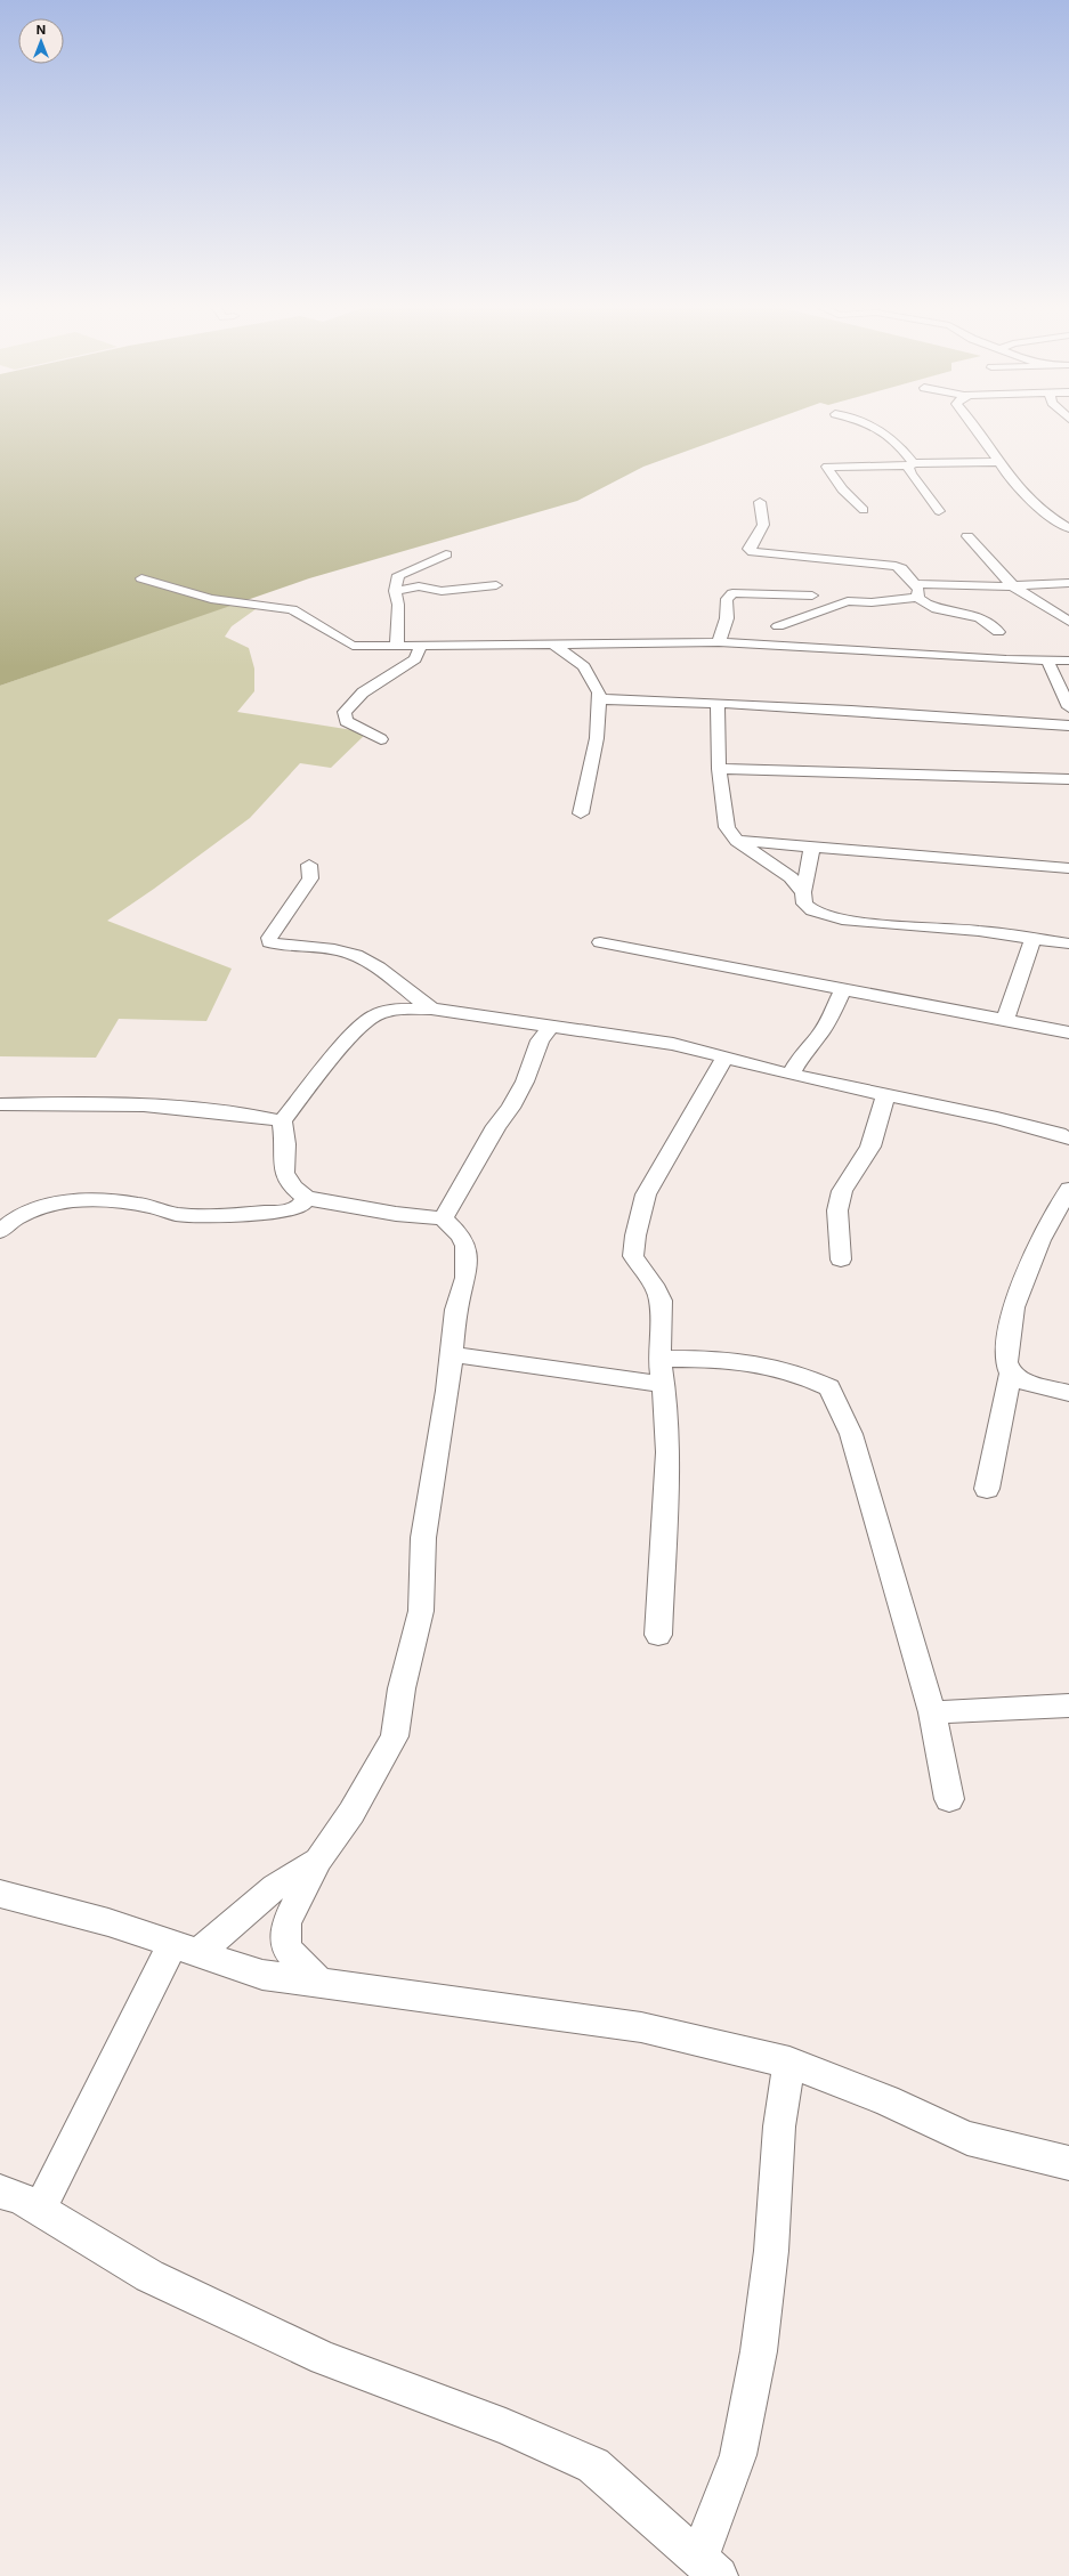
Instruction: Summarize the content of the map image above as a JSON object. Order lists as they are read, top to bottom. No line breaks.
{"north":"top"}
